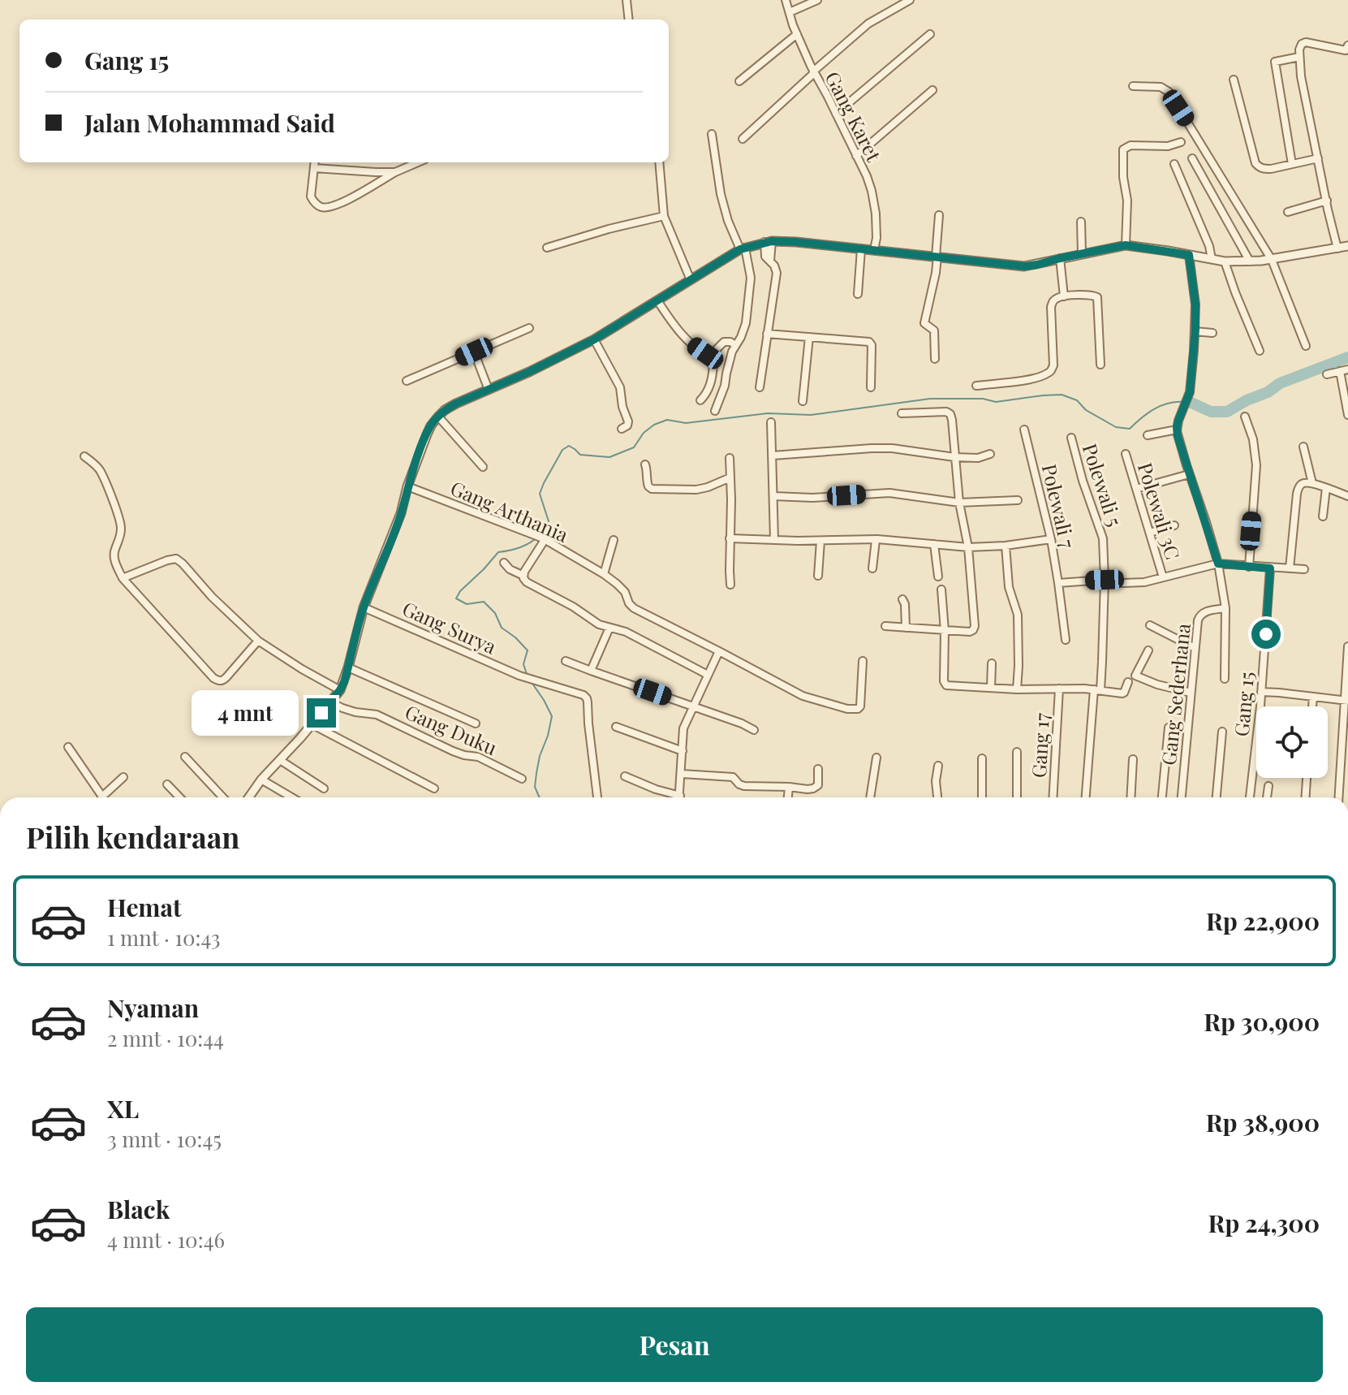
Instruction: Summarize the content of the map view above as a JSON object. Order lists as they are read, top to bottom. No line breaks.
{"streets":{"street":["Gang Karet","Polewali 5","Polewali 7","Gang Arthania","Polewali 3C","Gang Surya","Gang Sederhana","Gang 15","Gang Duku","Gang 17"]},"page":{"banner":["Gang 15","Jalan Mohammad Said"],"bubble":"4 mnt","heading":"Pilih kendaraan","list":[{"name":"Hemat","note":"1 mnt · 10:43","value":"Rp 22,900"},{"name":"Nyaman","note":"2 mnt · 10:44","value":"Rp 30,900"},{"name":"XL","note":"3 mnt · 10:45","value":"Rp 38,900"},{"name":"Black","note":"4 mnt · 10:46","value":"Rp 24,300"}],"buttons":"Pesan"}}
